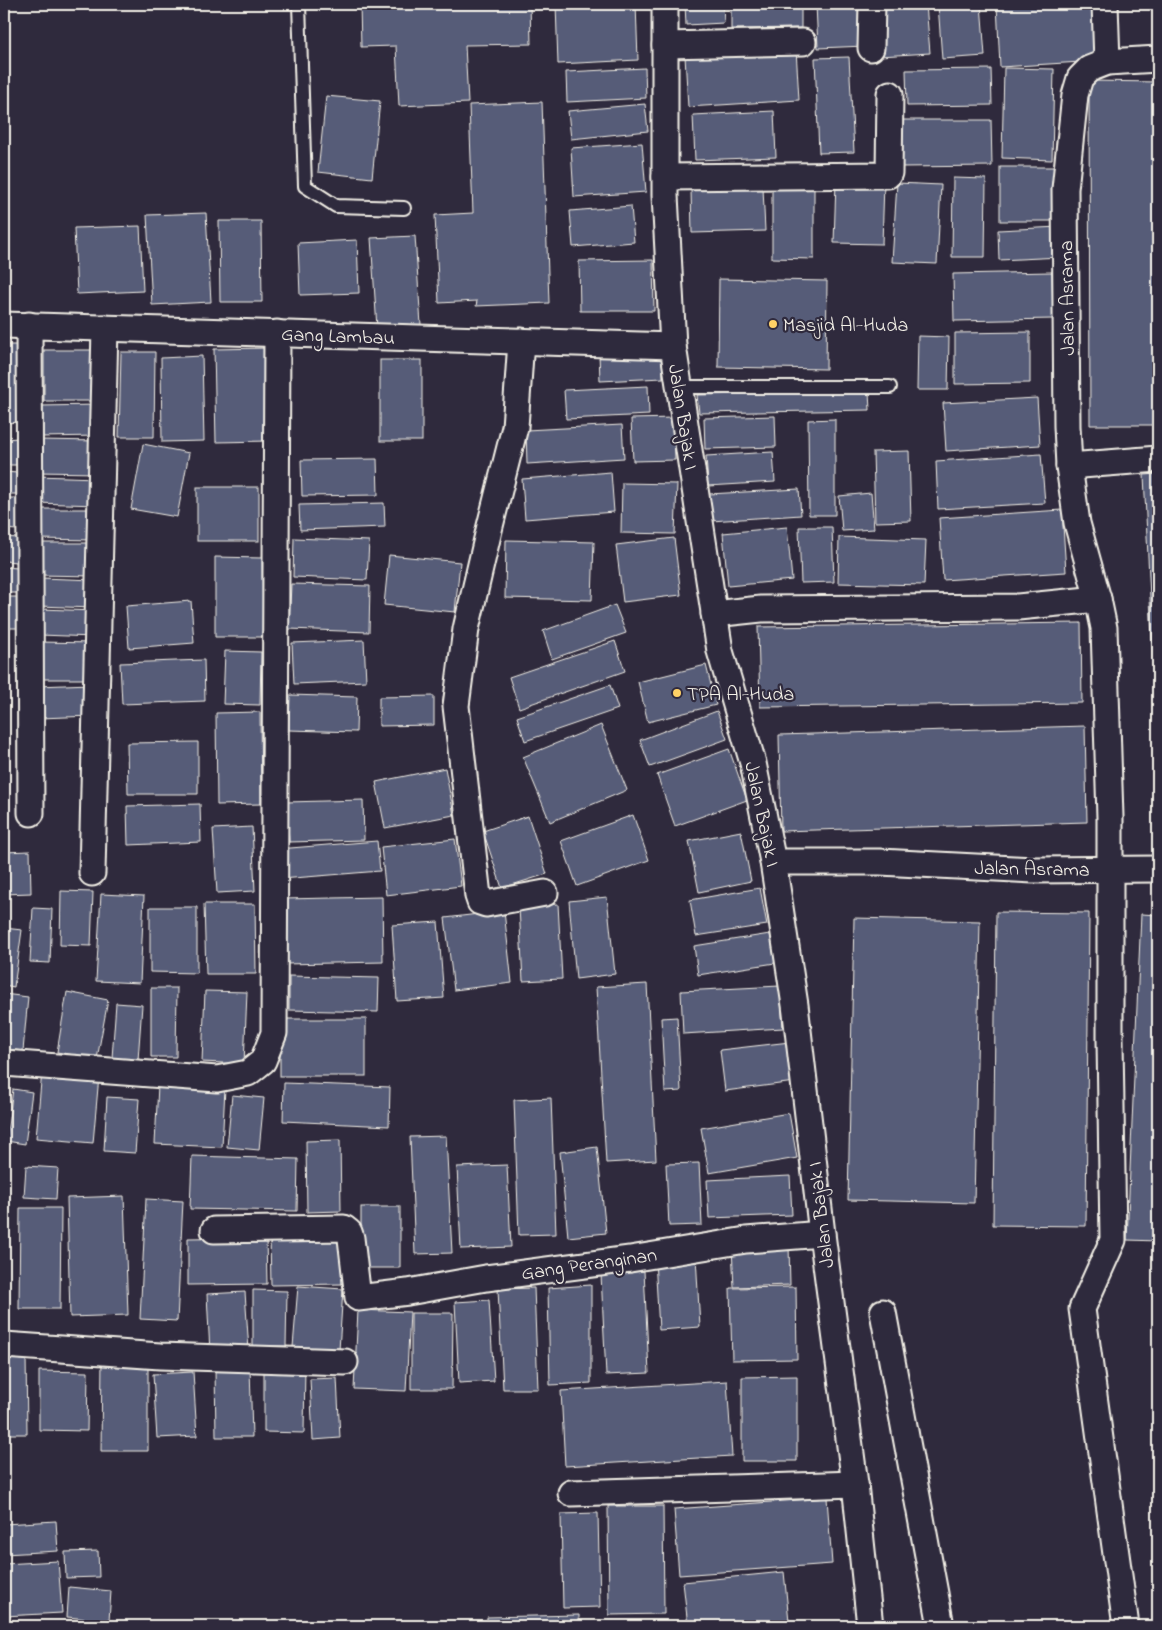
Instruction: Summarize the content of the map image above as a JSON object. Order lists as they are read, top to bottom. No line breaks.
{"streets":{"street":["Jalan Asrama","Gang Lambau","Jalan Bajak I","Gang Peranginan"]},"crossings":[["Jalan Asrama","Jalan Bajak I"],["Gang Lambau","Jalan Bajak I"],["Jalan Bajak I","Gang Peranginan"]],"places":["Masjid Al-Huda","TPA Al-Huda"]}
